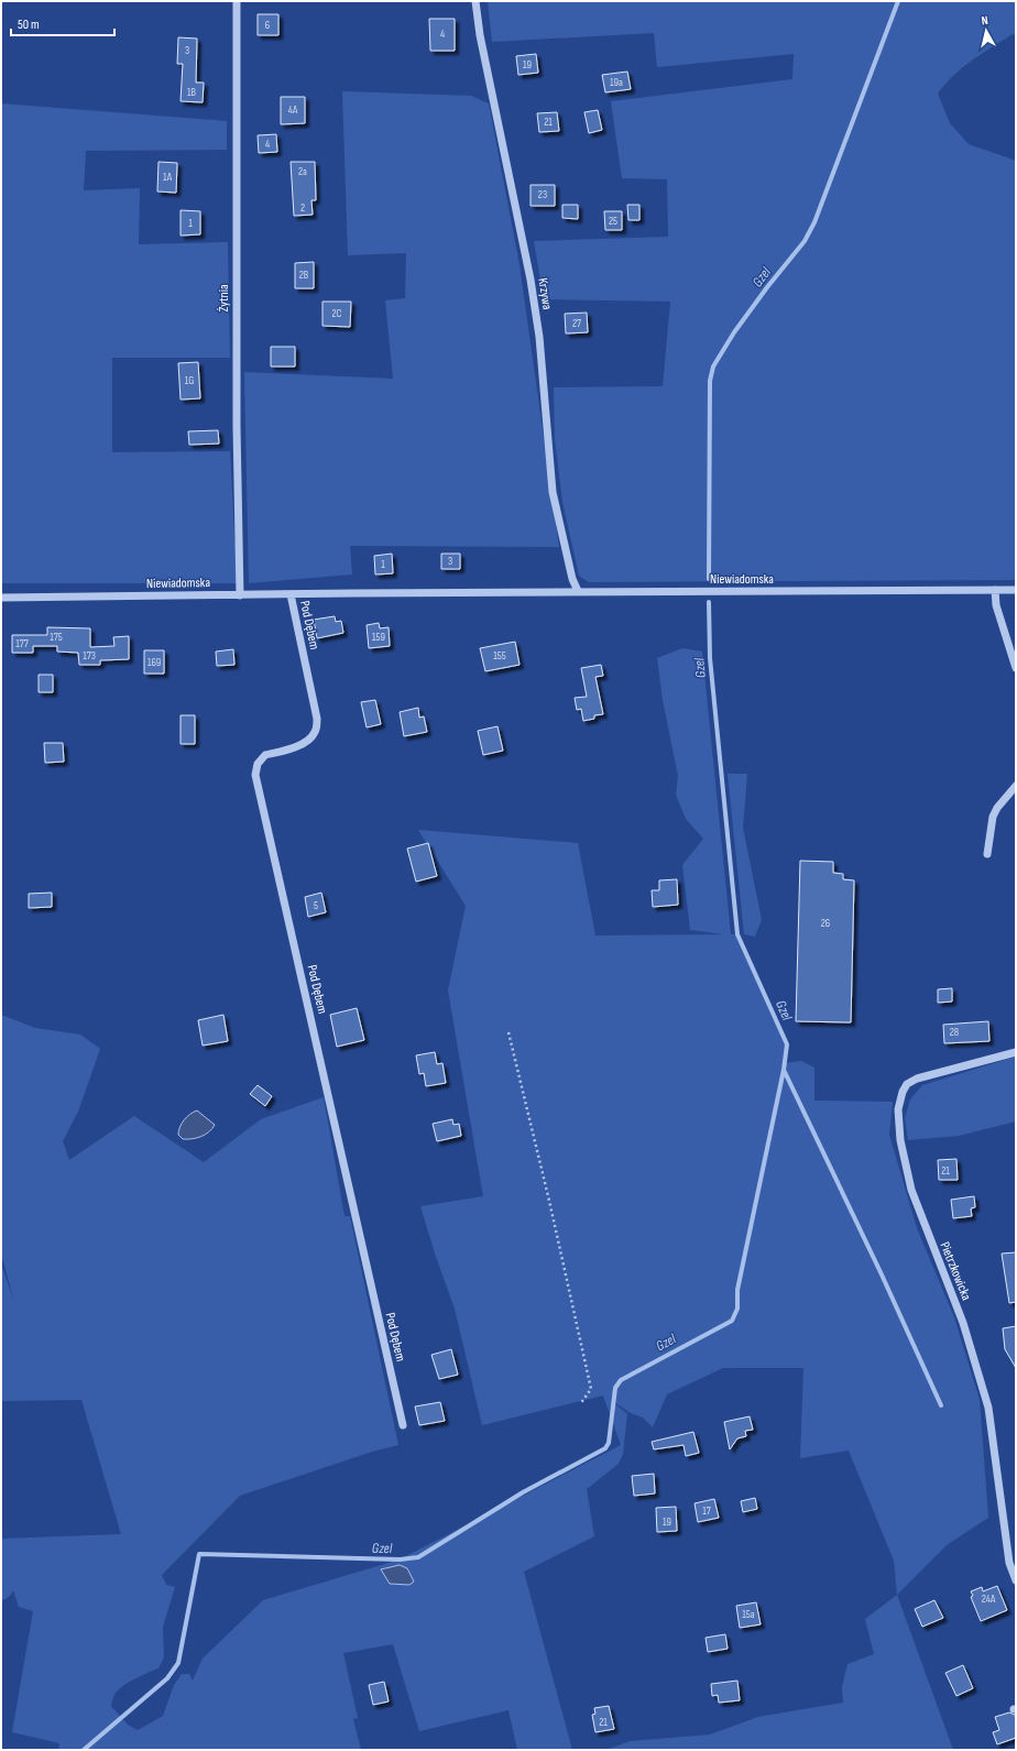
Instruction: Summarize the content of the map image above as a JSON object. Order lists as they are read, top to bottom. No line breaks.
{"streets":{"street":["Krzywa","Żytnia","Niewiadomska","Pod Dębem","Pietrzkowicka"]},"crossings":[["Krzywa","Niewiadomska"],["Żytnia","Niewiadomska"],["Niewiadomska","Pod Dębem"]],"water":["Gzel"],"house_numbers":["6","4","3","19","19a","1B","4A","21","4","2a","1A","23","2","25","1","2B","2C","27","1G","3","1","175","159","177","173","155","169","5","26","28","21","17","19","24A","15a","21"],"scale_bar":"50 m","north":"top"}
